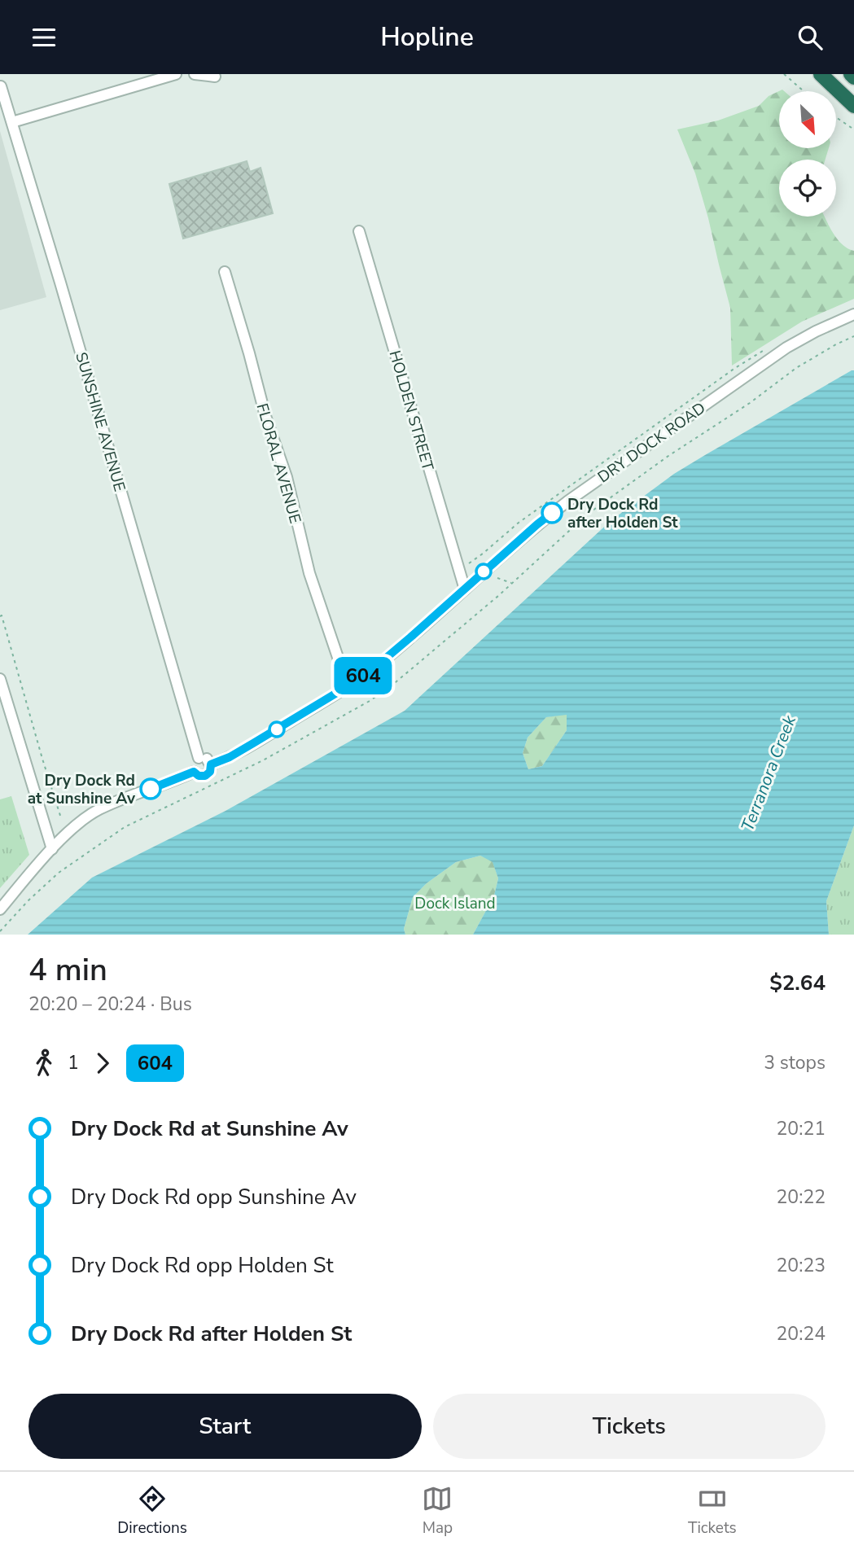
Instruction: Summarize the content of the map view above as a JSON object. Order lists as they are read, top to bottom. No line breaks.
{"streets":{"street":["HOLDEN STREET","SUNSHINE AVENUE","DRY DOCK ROAD","FLORAL AVENUE"]},"crossings":[["HOLDEN STREET","DRY DOCK ROAD"],["SUNSHINE AVENUE","DRY DOCK ROAD"],["DRY DOCK ROAD","FLORAL AVENUE"]],"water":["Terranora Creek"],"parks":["Dock Island"],"places":["Dry Dock Rd after Holden St","Dry Dock Rd at Sunshine Av"],"lines":["bus line 604"],"north":"bottom right","page":{"header":"Hopline","on_map":"604","heading":["4 min","20:20 – 20:24 · Bus","$2.64"],"legs":["1","604","3 stops"],"list":[{"name":"Dry Dock Rd at Sunshine Av","value":"20:21"},{"name":"Dry Dock Rd opp Sunshine Av","value":"20:22"},{"name":"Dry Dock Rd opp Holden St","value":"20:23"},{"name":"Dry Dock Rd after Holden St","value":"20:24"}],"buttons":["Start","Tickets"],"tabs":["Directions","Map","Tickets"]}}
